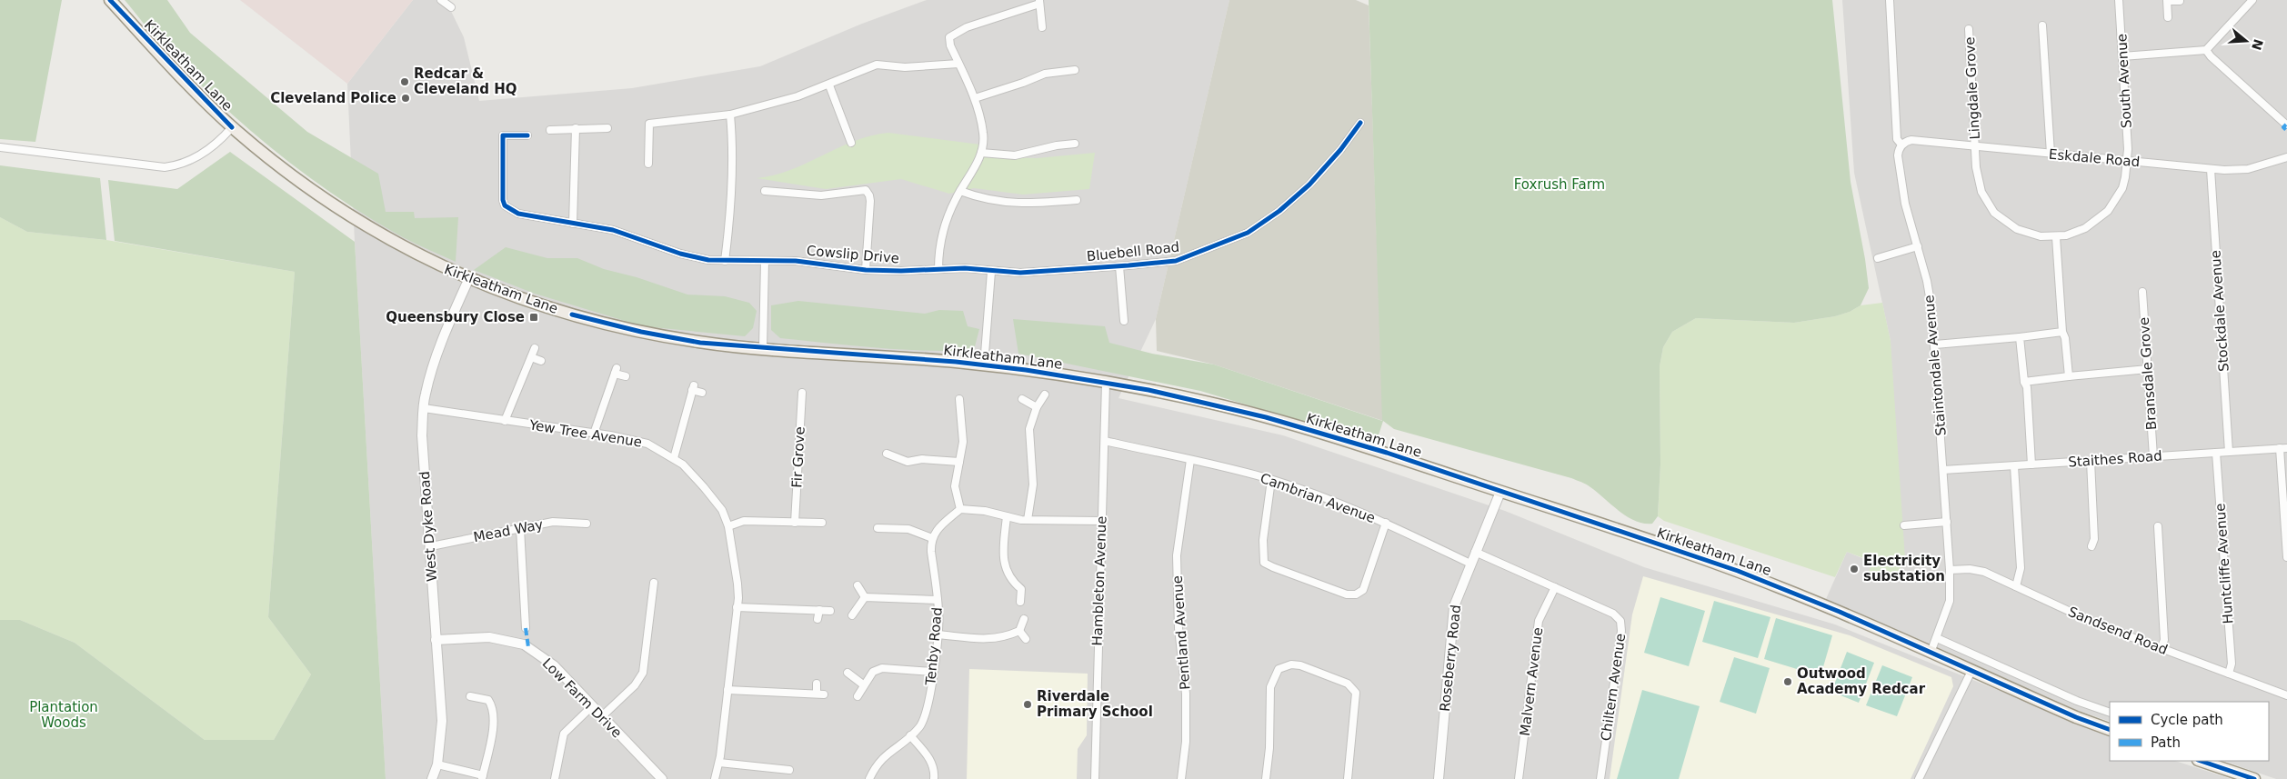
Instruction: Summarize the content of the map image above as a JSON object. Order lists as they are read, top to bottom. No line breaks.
{"streets":{"main road":["Kirkleatham Lane"],"street":["South Avenue","Lingdale Grove","Eskdale Road","Bluebell Road","Cowslip Drive","Stockdale Avenue","Staintondale Avenue","Bransdale Grove","Yew Tree Avenue","Fir Grove","Staithes Road","Cambrian Avenue","West Dyke Road","Mead Way","Huntcliffe Avenue","Hambleton Avenue","Sandsend Road","Pentland Avenue","Tenby Road","Roseberry Road","Malvern Avenue","Chiltern Avenue","Low Farm Drive"]},"crossings":[["Kirkleatham Lane","Staintondale Avenue"],["Kirkleatham Lane","West Dyke Road"],["Kirkleatham Lane","Hambleton Avenue"],["Kirkleatham Lane","Roseberry Road"],["South Avenue","Lingdale Grove"],["South Avenue","Eskdale Road"],["Lingdale Grove","Eskdale Road"],["Eskdale Road","Stockdale Avenue"],["Eskdale Road","Staintondale Avenue"],["Bluebell Road","Cowslip Drive"],["Stockdale Avenue","Staithes Road"],["Staintondale Avenue","Staithes Road"],["Staintondale Avenue","Sandsend Road"],["Bransdale Grove","Staithes Road"],["Yew Tree Avenue","West Dyke Road"],["Staithes Road","Huntcliffe Avenue"],["Cambrian Avenue","Hambleton Avenue"],["Cambrian Avenue","Pentland Avenue"],["Cambrian Avenue","Roseberry Road"],["West Dyke Road","Mead Way"],["West Dyke Road","Low Farm Drive"],["Huntcliffe Avenue","Sandsend Road"],["Roseberry Road","Chiltern Avenue"],["Malvern Avenue","Chiltern Avenue"]],"parks":["Foxrush Farm","Plantation Woods"],"places":{"other":["Redcar & Cleveland HQ","Cleveland Police","Electricity substation","Outwood Academy Redcar","Riverdale Primary School"],"transit":["Queensbury Close"]},"legend":["Cycle path","Path"],"north":"right"}
